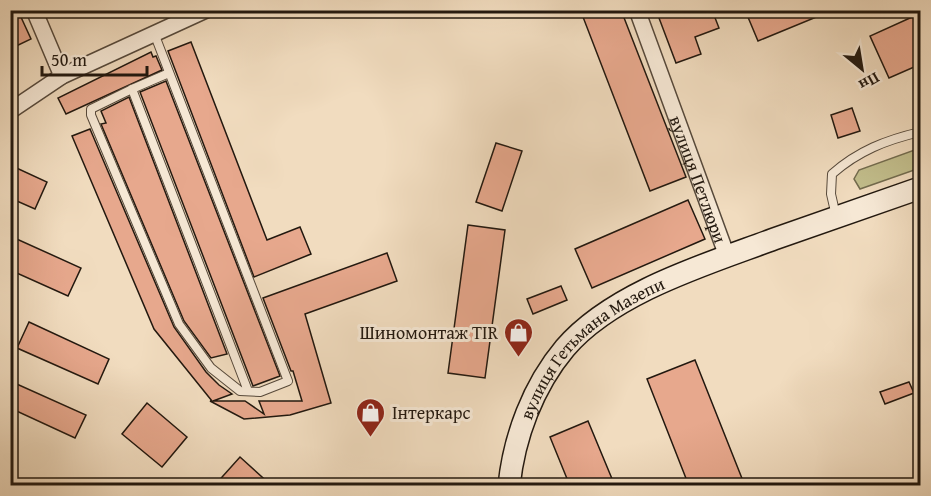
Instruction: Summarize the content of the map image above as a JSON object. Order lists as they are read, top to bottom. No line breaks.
{"streets":{"main road":["вулиця Петлюри","вулиця Гетьмана Мазепи"]},"crossings":[["вулиця Петлюри","вулиця Гетьмана Мазепи"]],"places":{"shop":["Шиномонтаж TIR","Інтеркарс"]},"scale_bar":"50 m","north":"bottom right"}
